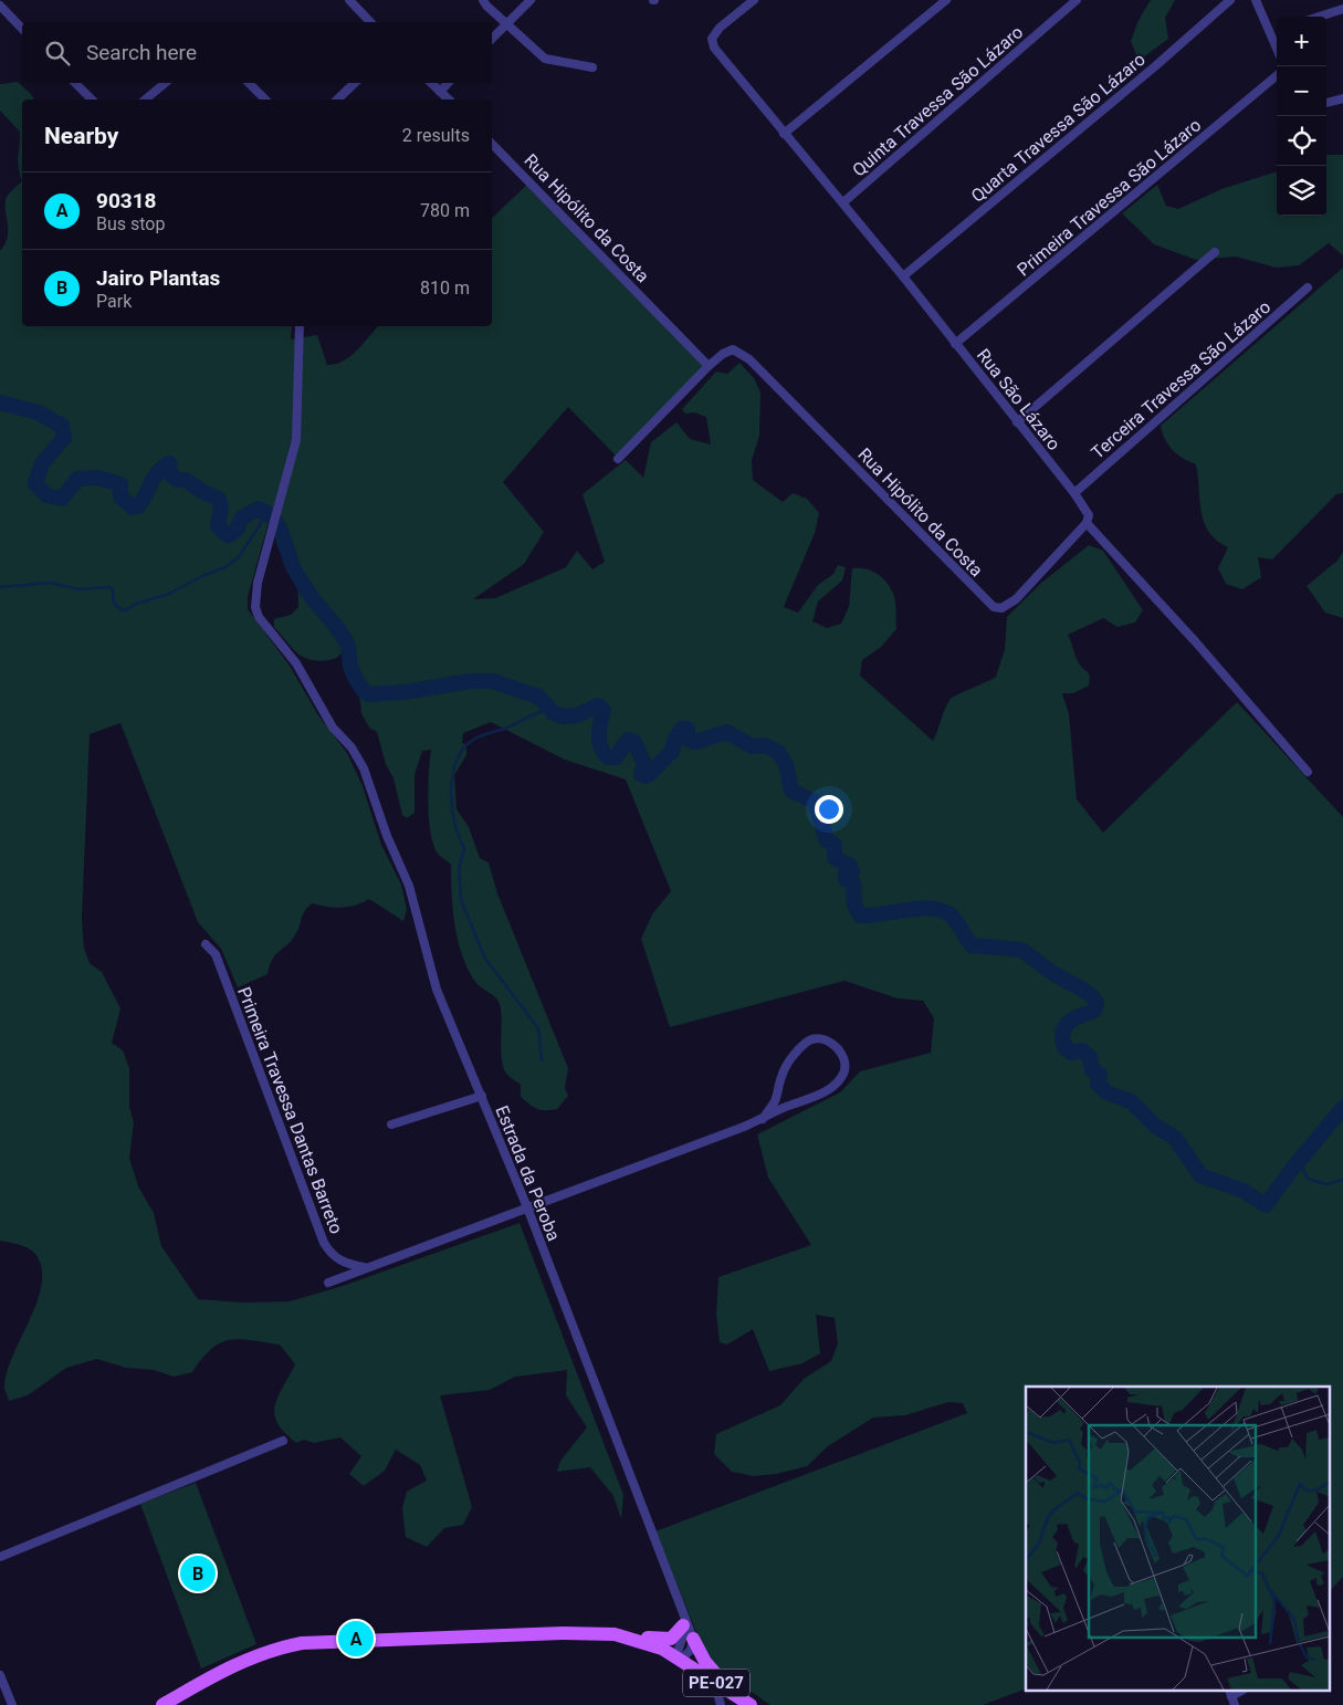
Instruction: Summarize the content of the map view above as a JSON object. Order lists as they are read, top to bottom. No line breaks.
{"streets":{"main road":["PE-027"],"street":["Quinta Travessa São Lázaro","Quarta Travessa São Lázaro","Primeira Travessa São Lázaro","Rua Hipólito da Costa","Terceira Travessa São Lázaro","Rua São Lázaro","Primeira Travessa Dantas Barreto","Estrada da Peroba"]},"crossings":[["Quinta Travessa São Lázaro","Rua São Lázaro"],["Quarta Travessa São Lázaro","Rua São Lázaro"],["Primeira Travessa São Lázaro","Rua São Lázaro"],["Rua Hipólito da Costa","Rua São Lázaro"],["Terceira Travessa São Lázaro","Rua São Lázaro"]],"page":{"map_buttons":["+","−"],"search":"Search here","heading":["Nearby","2 results"],"list":[{"mark":"A","name":"90318","note":"Bus stop","value":"780 m"},{"mark":"B","name":"Jairo Plantas","note":"Park","value":"810 m"}],"pins":["B","A"]}}
